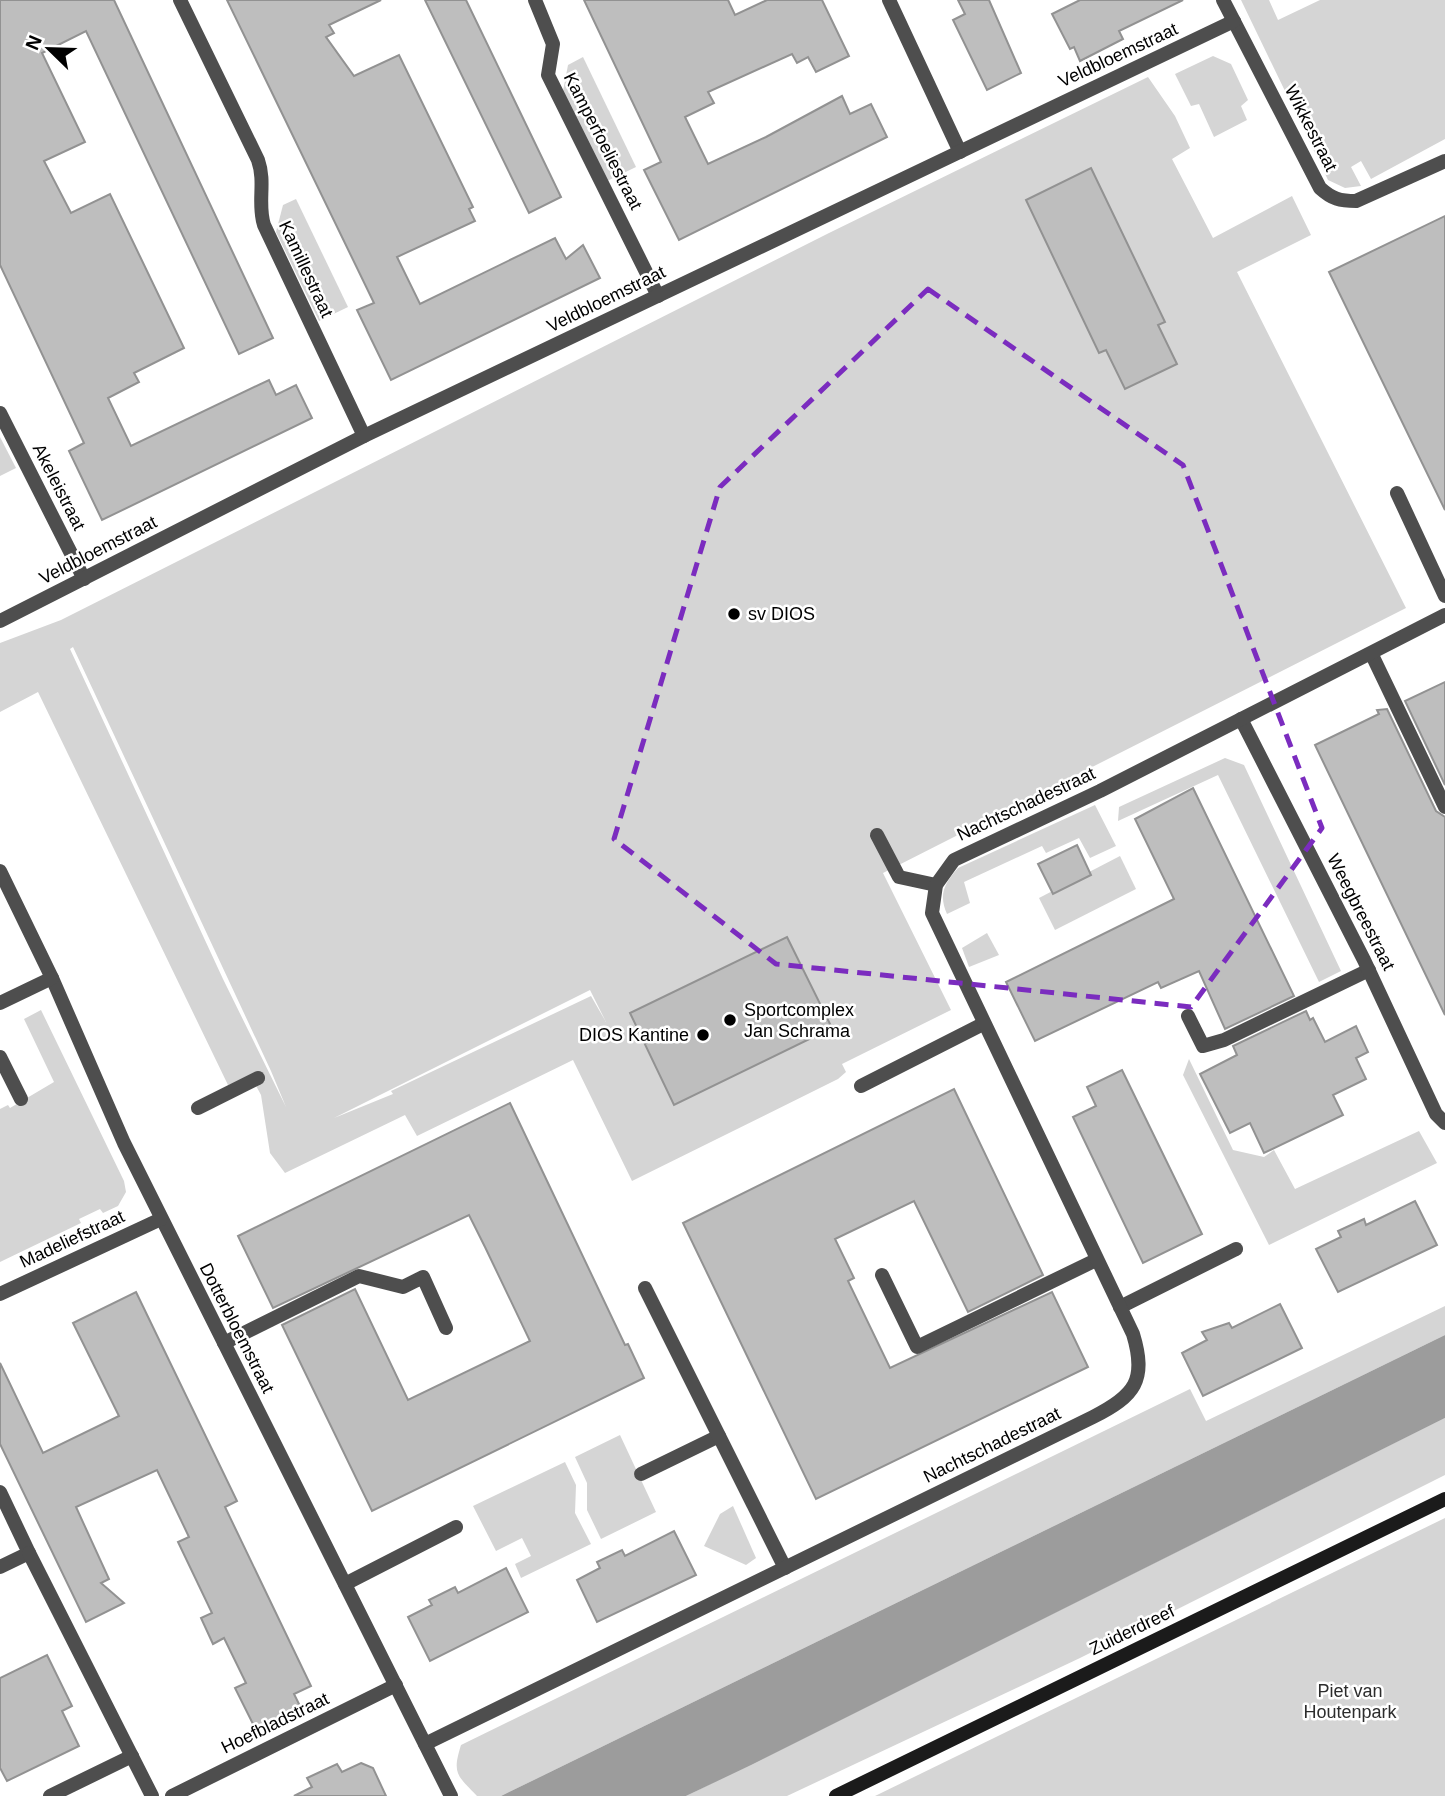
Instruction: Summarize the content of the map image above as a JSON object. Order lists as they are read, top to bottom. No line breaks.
{"streets":{"street":["Veldbloemstraat","Wikkestraat","Kamperfoeliestraat","Kamillestraat","Akeleistraat","Nachtschadestraat","Weegbreestraat","Madeliefstraat","Dotterbloemstraat","Zuiderdreef","Hoefbladstraat"]},"crossings":[["Veldbloemstraat","Wikkestraat"],["Veldbloemstraat","Kamperfoeliestraat"],["Veldbloemstraat","Kamillestraat"],["Veldbloemstraat","Akeleistraat"],["Nachtschadestraat","Weegbreestraat"],["Nachtschadestraat","Dotterbloemstraat"],["Madeliefstraat","Dotterbloemstraat"],["Dotterbloemstraat","Hoefbladstraat"]],"parks":["Piet van Houtenpark"],"places":["sv DIOS","Sportcomplex Jan Schrama","DIOS Kantine"],"north":"top left"}
